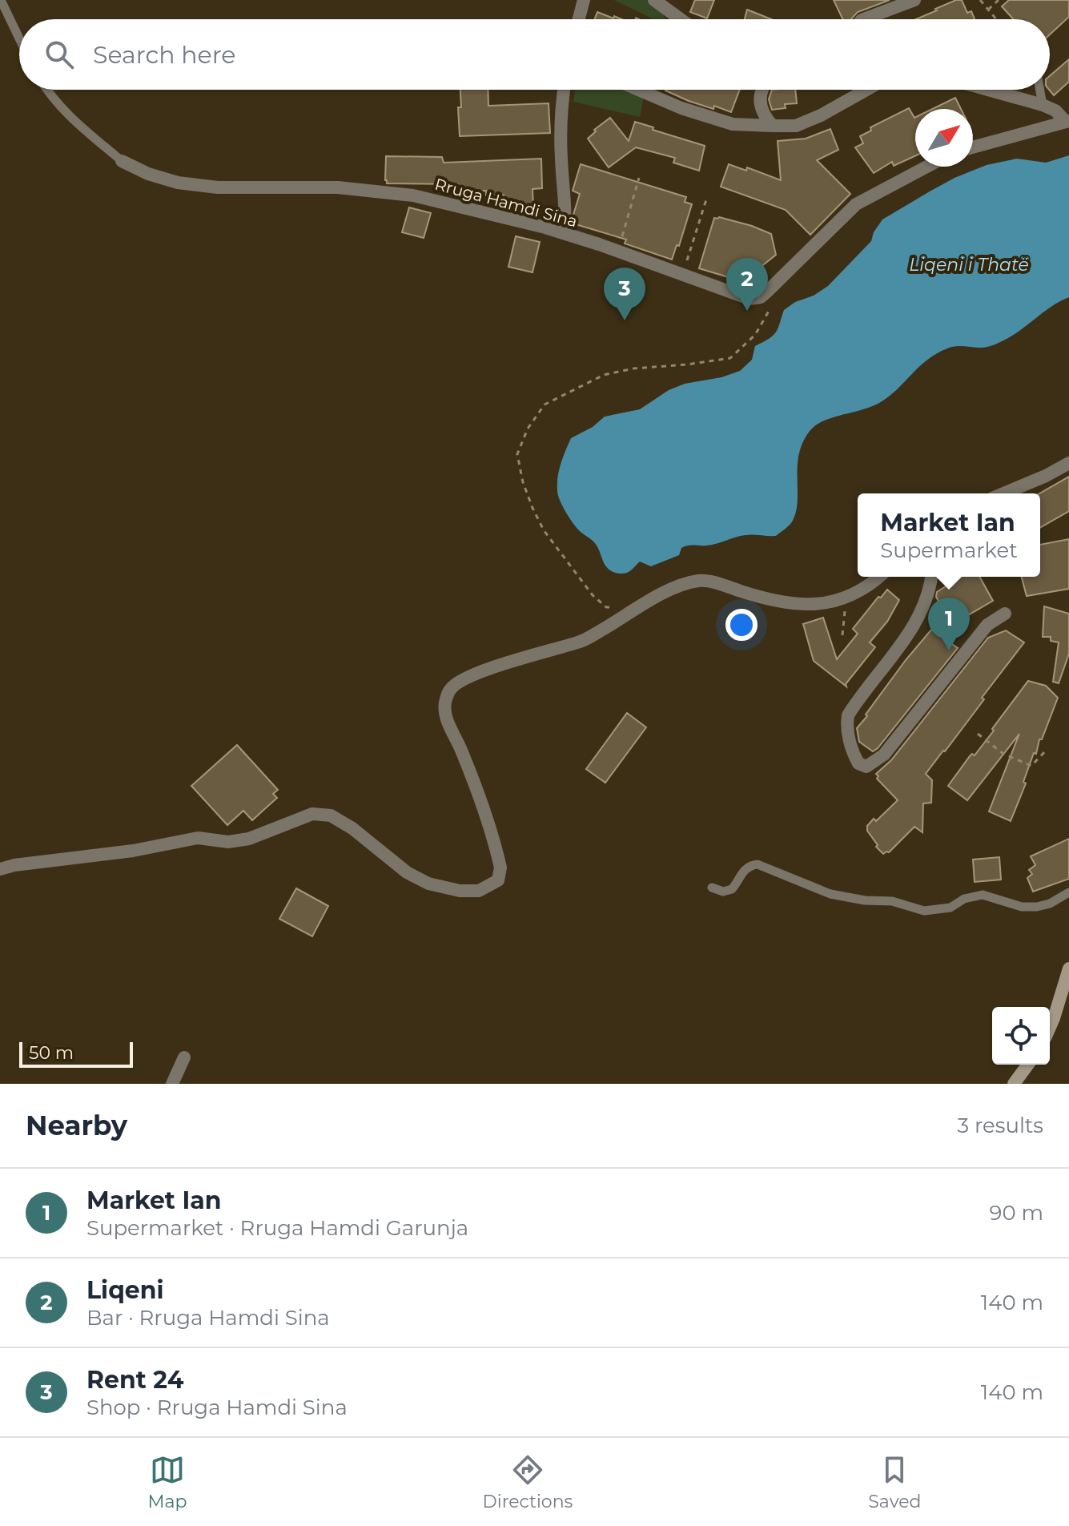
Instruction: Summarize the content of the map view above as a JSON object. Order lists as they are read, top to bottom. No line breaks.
{"streets":{"street":["Rruga Hamdi Sina"]},"water":["Liqeni i Thatë"],"scale_bar":"50 m","north":"top right","page":{"search":"Search here","pins":["2","3","1"],"popup":["Market Ian","Supermarket"],"scale":"50 m","heading":["Nearby","3 results"],"list":[{"mark":"1","name":"Market Ian","note":"Supermarket · Rruga Hamdi Garunja","value":"90 m"},{"mark":"2","name":"Liqeni","note":"Bar · Rruga Hamdi Sina","value":"140 m"},{"mark":"3","name":"Rent 24","note":"Shop · Rruga Hamdi Sina","value":"140 m"}],"nav":["Map","Directions","Saved"]}}
